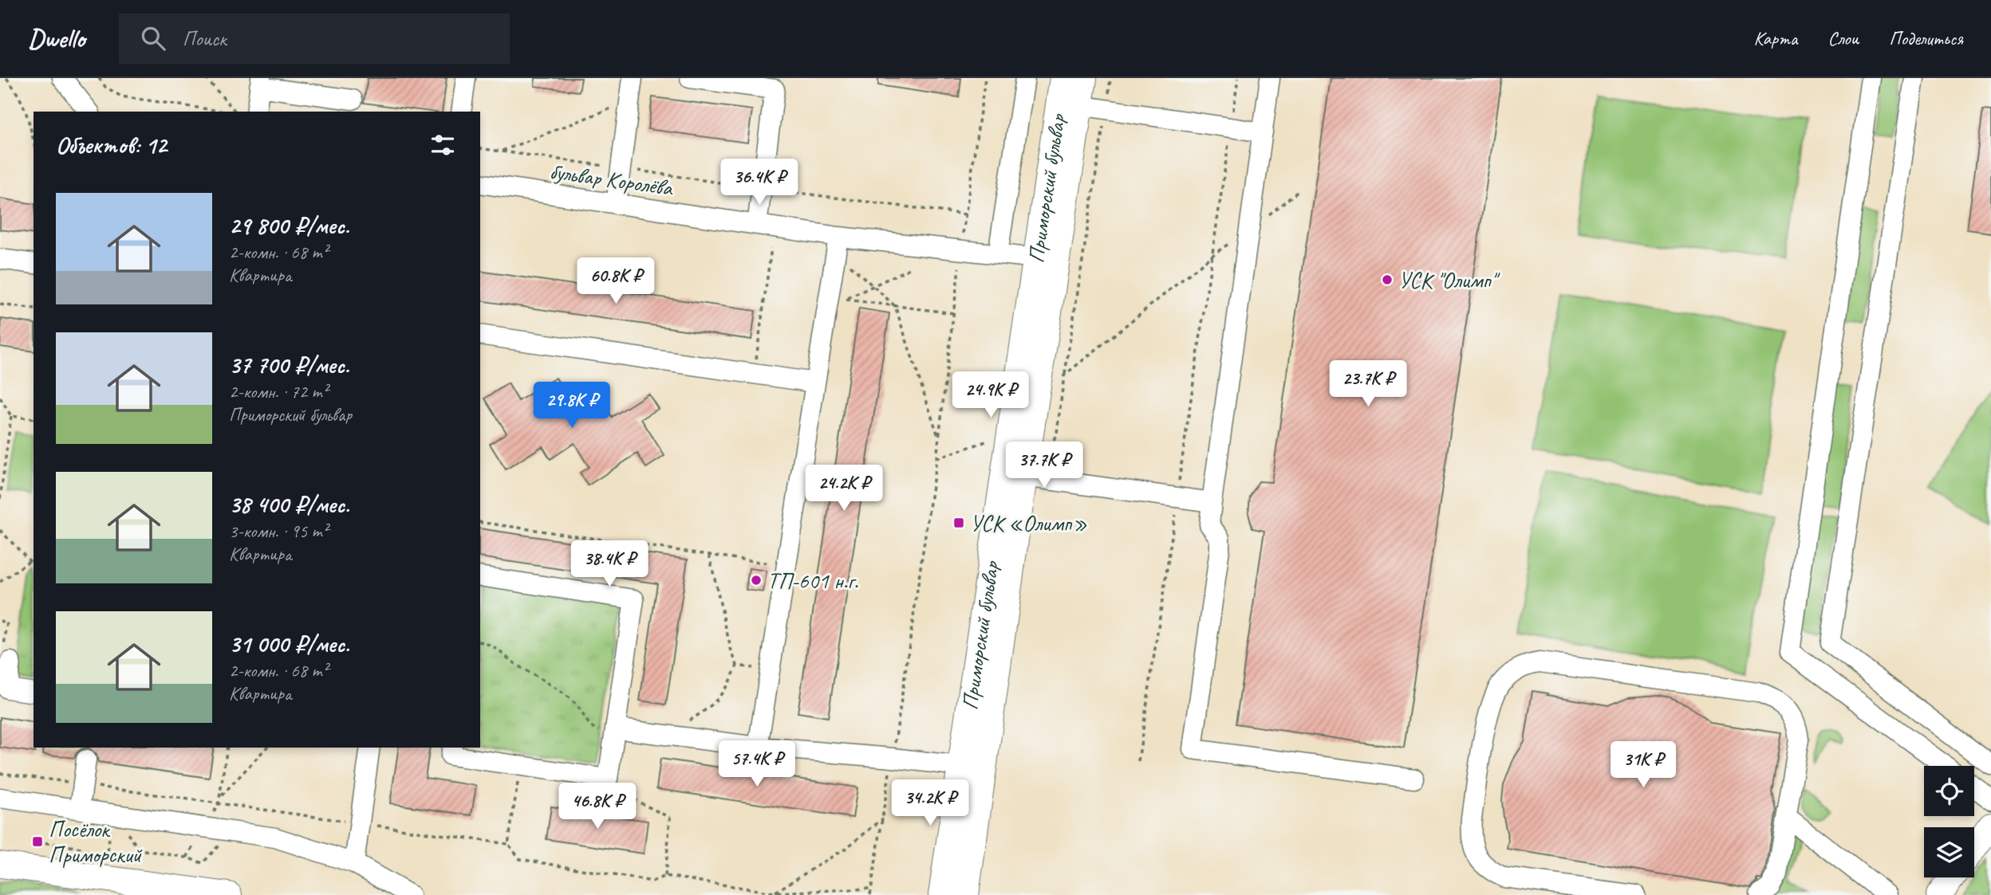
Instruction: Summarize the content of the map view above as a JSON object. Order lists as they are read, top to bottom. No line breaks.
{"streets":{"main road":["Приморский бульвар"],"street":["бульвар Королёва"]},"crossings":[["бульвар Королёва","Приморский бульвар"]],"places":{"other":["УСК \"Олимп\"","ТП-601 н.г."],"transit":["УСК «Олимп»","Посёлок Приморский"]},"page":{"header":"Dwello","search":"Поиск","nav":["Карта","Слои","Поделиться"],"heading":"Объектов: 12","price":["36.4K ₽","60.8K ₽","23.7K ₽","24.9K ₽","29.8K ₽","37.7K ₽","24.2K ₽","38.4K ₽","57.4K ₽","31K ₽","34.2K ₽","46.8K ₽"],"list":[{"name":"29 800 ₽/мес.","note":"2-комн. · 68 m² · Квартира"},{"name":"37 700 ₽/мес.","note":"2-комн. · 72 m² · Приморский бульвар"},{"name":"38 400 ₽/мес.","note":"3-комн. · 95 m² · Квартира"},{"name":"31 000 ₽/мес.","note":"2-комн. · 68 m² · Квартира"}]}}
